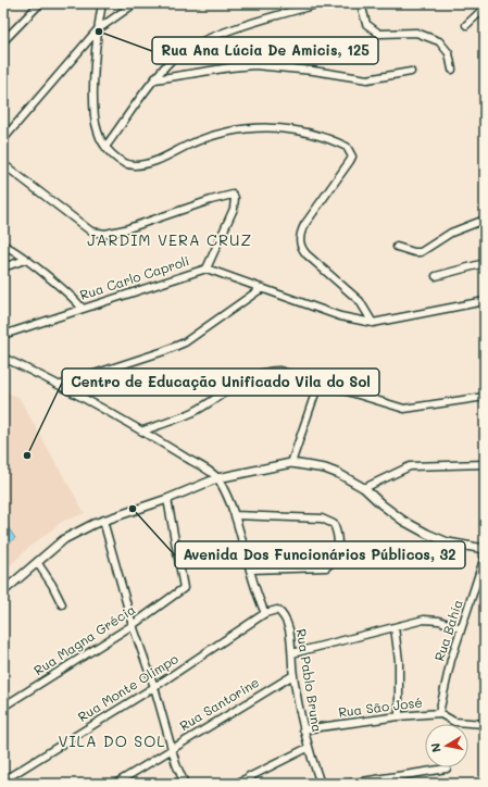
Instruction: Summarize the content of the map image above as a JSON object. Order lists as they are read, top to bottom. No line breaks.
{"streets":{"street":["Rua Carlo Caproli","Rua Bahía","Rua Magna Grécia","Rua Pablo Bruna","Rua Monte Olimpo","Rua Santorine","Rua São José"]},"crossings":[["Rua Bahía","Rua São José"],["Rua Pablo Bruna","Rua Monte Olimpo"],["Rua Pablo Bruna","Rua Santorine"],["Rua Pablo Bruna","Rua São José"]],"districts":["JARDIM VERA CRUZ","VILA DO SOL"],"places":["Rua Ana Lúcia De Amicis, 125","Centro de Educação Unificado Vila do Sol","Avenida Dos Funcionários Públicos, 32"],"north":"left"}
